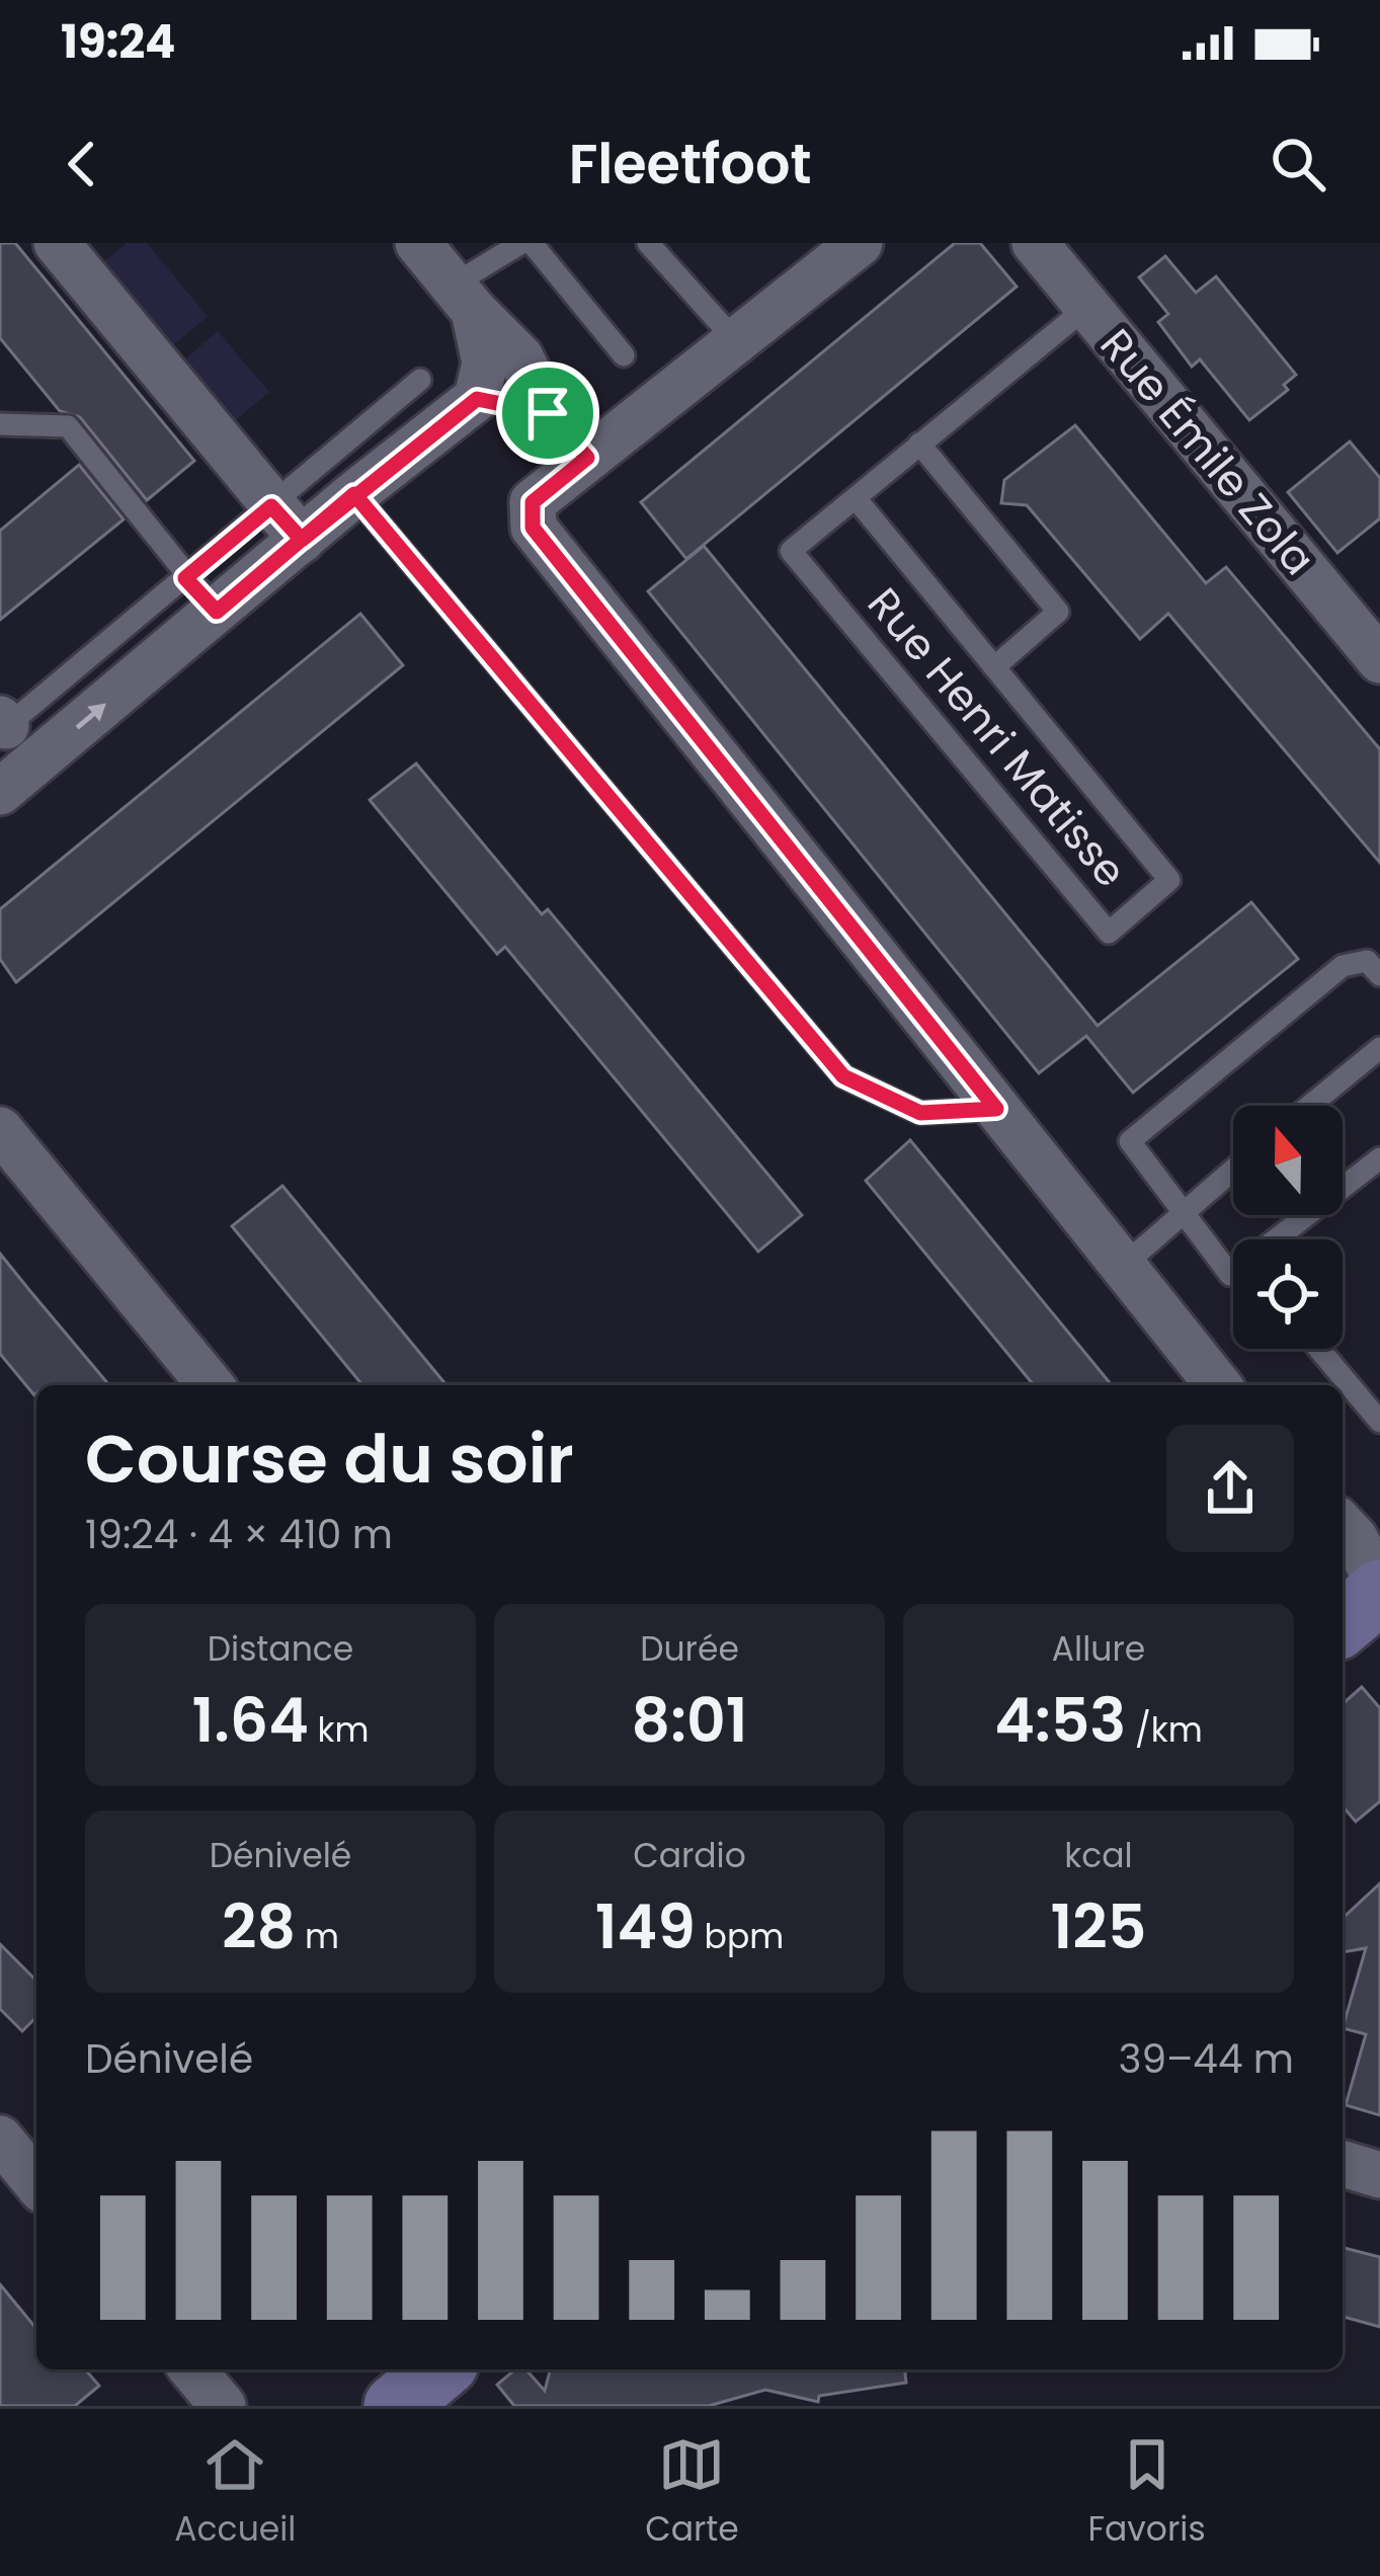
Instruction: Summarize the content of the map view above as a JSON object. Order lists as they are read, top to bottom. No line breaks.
{"streets":{"street":["Rue Émile Zola"],"lane":["Rue Henri Matisse"]},"crossings":[["Rue Émile Zola","Rue Henri Matisse"]],"north":"top","page":{"status":"19:24","header":"Fleetfoot","heading":["Course du soir","19:24 · 4 × 410 m"],"stats":[["Distance","1.64 km"],["Durée","8:01"],["Allure","4:53 /km"],["Dénivelé","28 m"],["Cardio","149 bpm"],["kcal","125"]],"chart":["Dénivelé","39–44 m"],"tabs":["Accueil","Carte","Favoris"]}}
